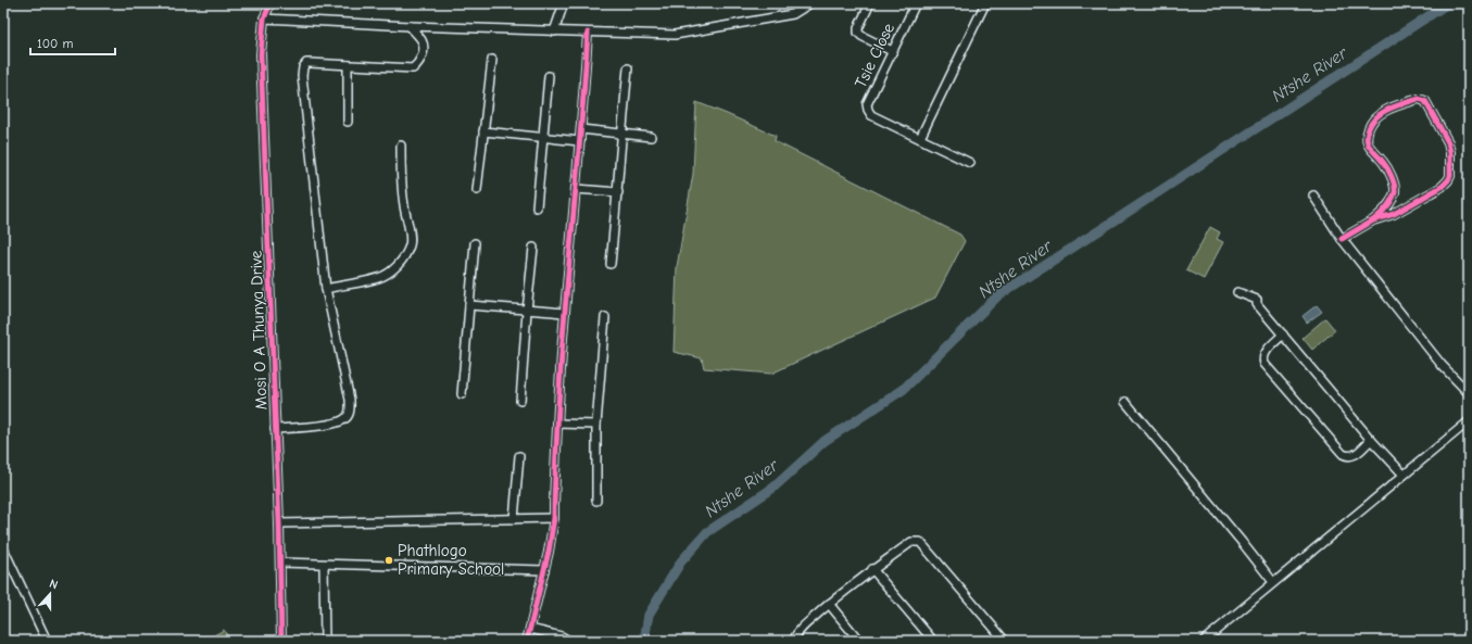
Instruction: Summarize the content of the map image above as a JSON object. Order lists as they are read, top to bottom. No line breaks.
{"streets":{"street":["Tsie Close","Mosi O A Thunya Drive"]},"water":["Ntshe River"],"places":["Phathlogo Primary School"],"scale_bar":"100 m","north":"top"}
